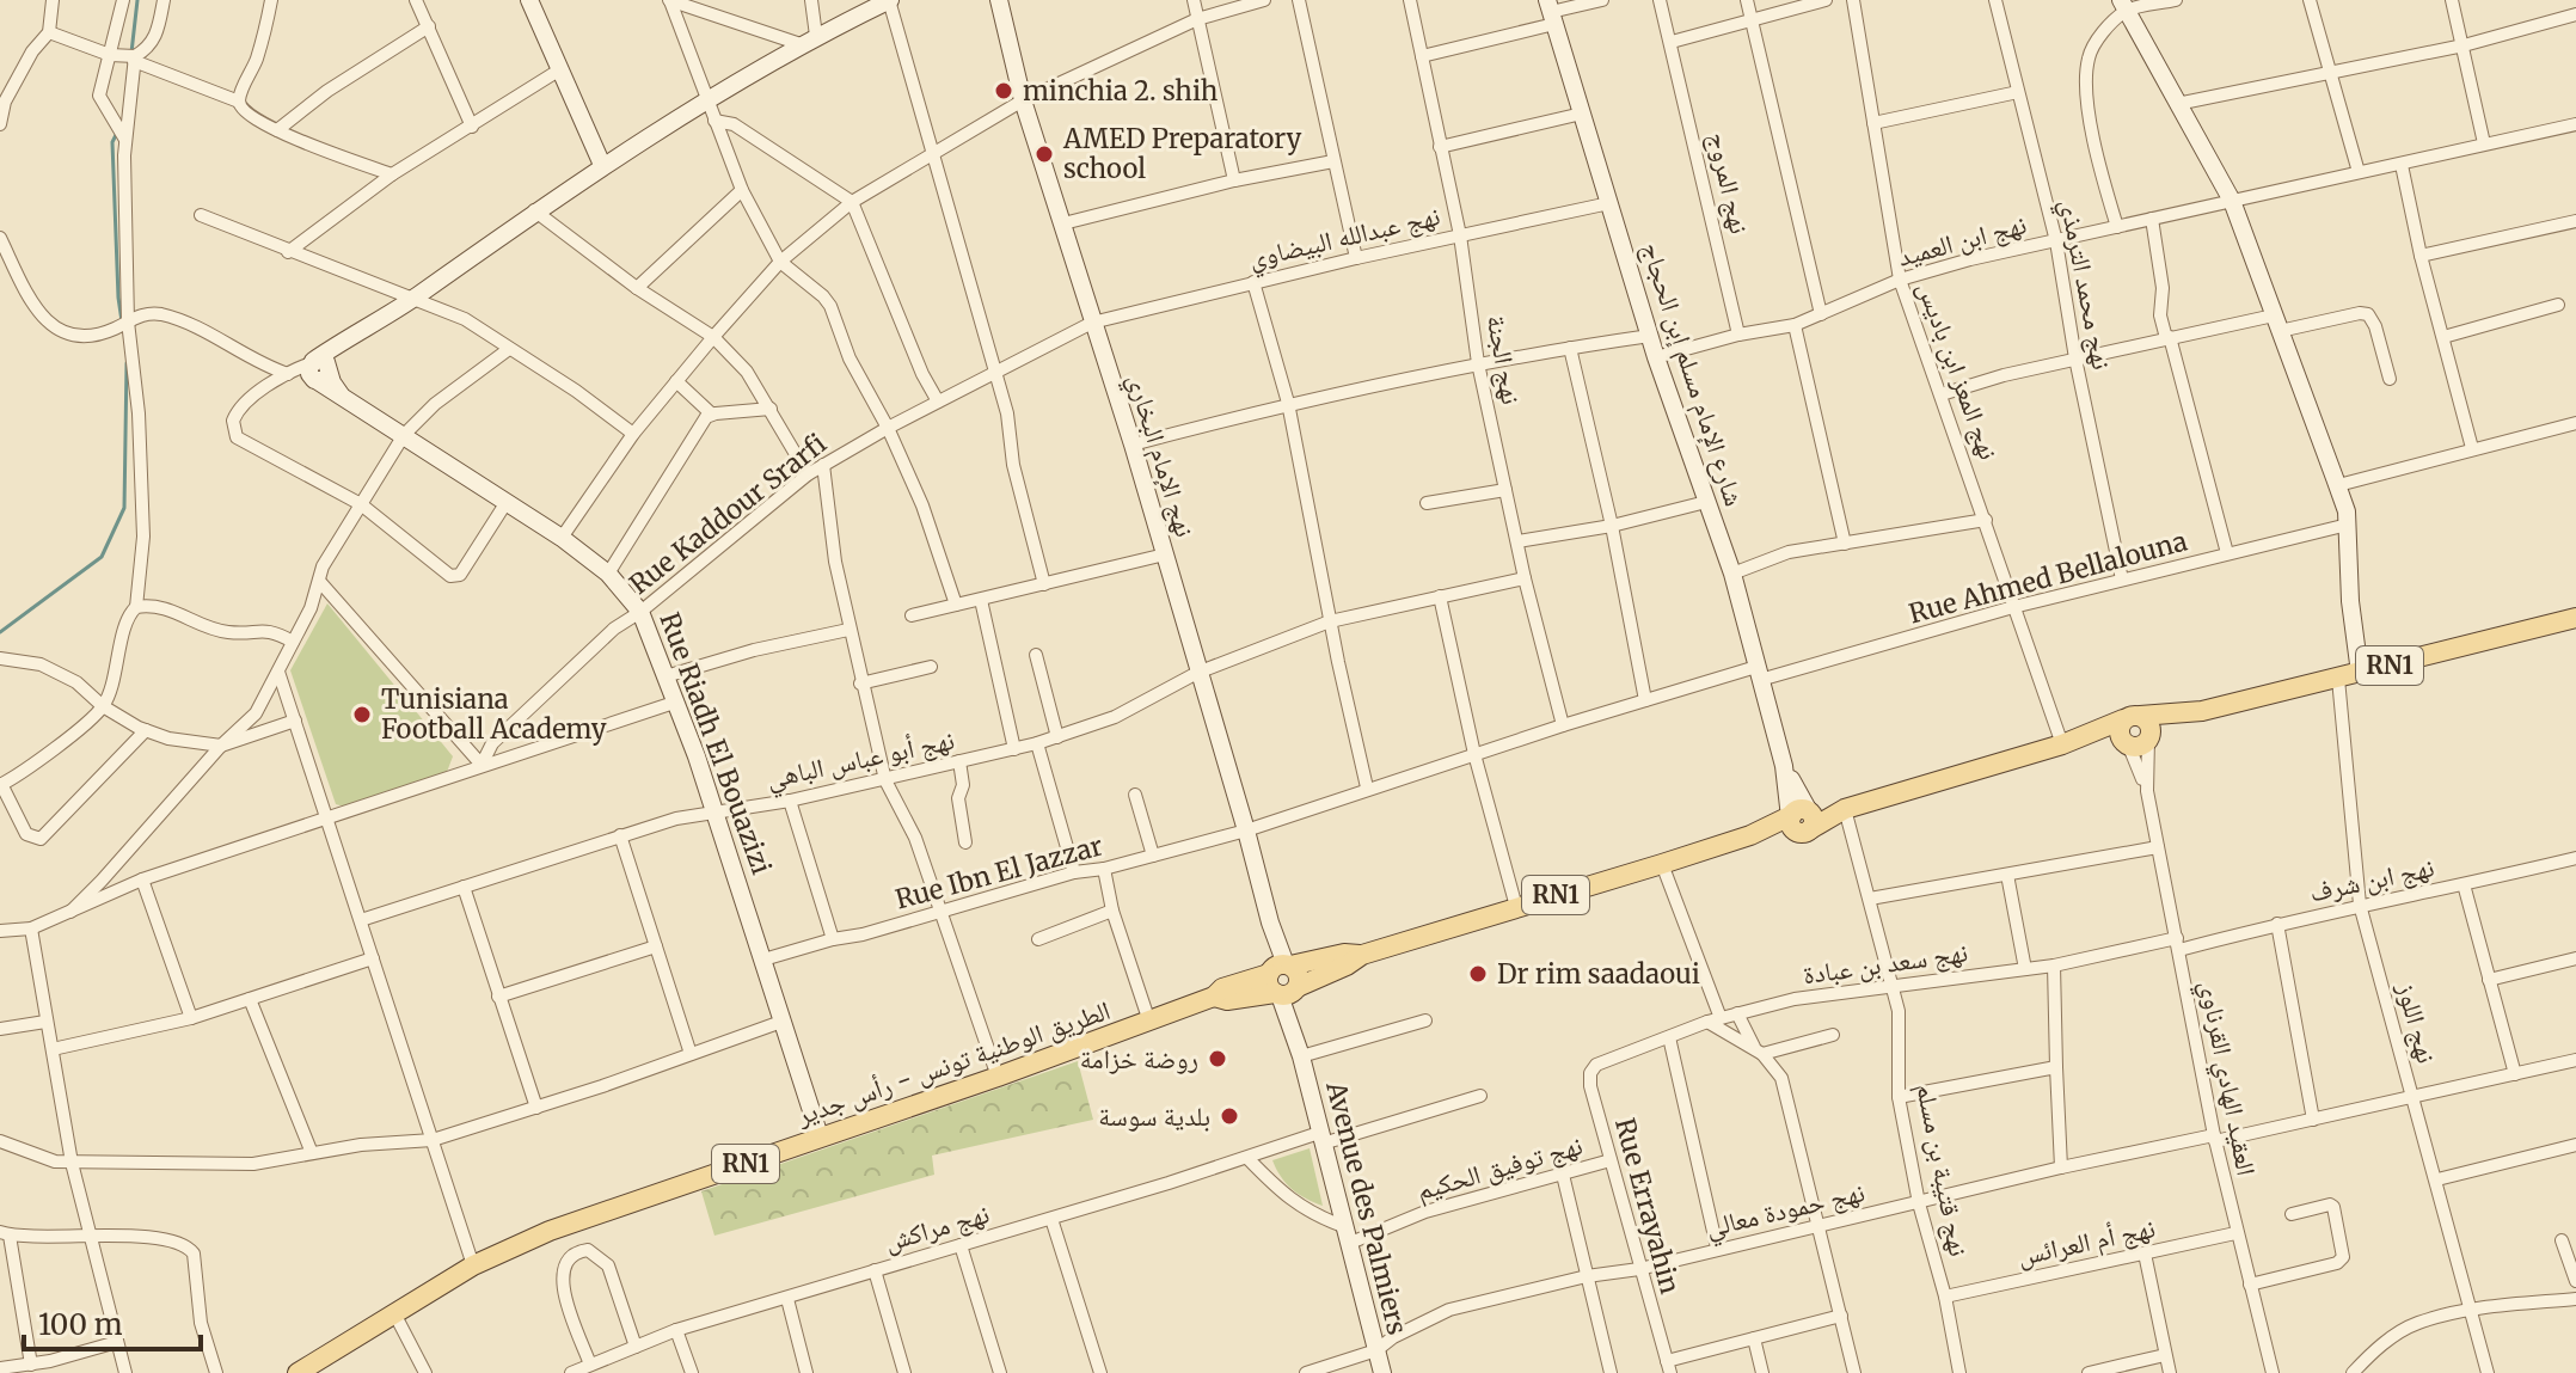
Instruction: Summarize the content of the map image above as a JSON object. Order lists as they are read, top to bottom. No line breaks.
{"streets":{"main road":["RN1","الطريق الوطنية تونس - رأس جدير"],"street":["نهج المروج","نهج عبدالله البيضاوي","نهج ابن العميد","نهج محمد الترمذي","نهج الجنة","نهج المعز ابن باديس","شارع اﻹمام مسلم إبن الحجاج","نهج الإمام البخاري","Rue Kaddour Srarfi","Rue Ahmed Bellalouna","Rue Riadh El Bouazizi","نهج أبو عباس الباهي","Rue Ibn El Jazzar","نهج ابن شرف","نهج سعد بن عبادة","نهج اللوز","العقيد الهادي القرناوي","نهج توفيق الحكيم","نهج قتيبة بن مسلم","Rue Errayahin","Avenue des Palmiers","نهج حمودة معالي","نهج مراكش","نهج أم العرائس"]},"crossings":[["نهج المروج","نهج ابن العميد"],["نهج عبدالله البيضاوي","نهج الجنة"],["نهج عبدالله البيضاوي","شارع اﻹمام مسلم إبن الحجاج"],["نهج عبدالله البيضاوي","نهج الإمام البخاري"],["نهج عبدالله البيضاوي","Rue Kaddour Srarfi"],["نهج ابن العميد","نهج محمد الترمذي"],["نهج ابن العميد","نهج المعز ابن باديس"],["نهج ابن العميد","شارع اﻹمام مسلم إبن الحجاج"],["نهج محمد الترمذي","Rue Ahmed Bellalouna"],["نهج الجنة","Rue Ahmed Bellalouna"],["نهج الجنة","نهج أبو عباس الباهي"],["نهج المعز ابن باديس","Rue Ahmed Bellalouna"],["نهج المعز ابن باديس","الطريق الوطنية تونس - رأس جدير"],["شارع اﻹمام مسلم إبن الحجاج","Rue Ahmed Bellalouna"],["شارع اﻹمام مسلم إبن الحجاج","الطريق الوطنية تونس - رأس جدير"],["نهج الإمام البخاري","Rue Kaddour Srarfi"],["نهج الإمام البخاري","نهج أبو عباس الباهي"],["نهج الإمام البخاري","Rue Ibn El Jazzar"],["نهج الإمام البخاري","الطريق الوطنية تونس - رأس جدير"],["نهج الإمام البخاري","Avenue des Palmiers"],["Rue Kaddour Srarfi","Rue Riadh El Bouazizi"],["Rue Ahmed Bellalouna","Rue Ibn El Jazzar"],["Rue Riadh El Bouazizi","نهج أبو عباس الباهي"],["Rue Riadh El Bouazizi","Rue Ibn El Jazzar"],["Rue Riadh El Bouazizi","الطريق الوطنية تونس - رأس جدير"],["نهج ابن شرف","نهج سعد بن عبادة"],["نهج ابن شرف","نهج اللوز"],["نهج ابن شرف","العقيد الهادي القرناوي"],["نهج سعد بن عبادة","العقيد الهادي القرناوي"],["نهج سعد بن عبادة","نهج قتيبة بن مسلم"],["نهج سعد بن عبادة","Rue Errayahin"],["نهج اللوز","الطريق الوطنية تونس - رأس جدير"],["نهج اللوز","نهج حمودة معالي"],["الطريق الوطنية تونس - رأس جدير","نهج قتيبة بن مسلم"],["الطريق الوطنية تونس - رأس جدير","Avenue des Palmiers"],["العقيد الهادي القرناوي","نهج حمودة معالي"],["العقيد الهادي القرناوي","نهج أم العرائس"],["نهج توفيق الحكيم","Rue Errayahin"],["نهج توفيق الحكيم","Avenue des Palmiers"],["نهج قتيبة بن مسلم","نهج حمودة معالي"],["نهج قتيبة بن مسلم","نهج أم العرائس"],["Rue Errayahin","نهج حمودة معالي"],["Avenue des Palmiers","نهج حمودة معالي"],["Avenue des Palmiers","نهج مراكش"]],"places":["minchia 2. shih","AMED Preparatory school","Tunisiana Football Academy","Dr rim saadaoui","روضة خزامة","بلدية سوسة"],"scale_bar":"100 m"}
